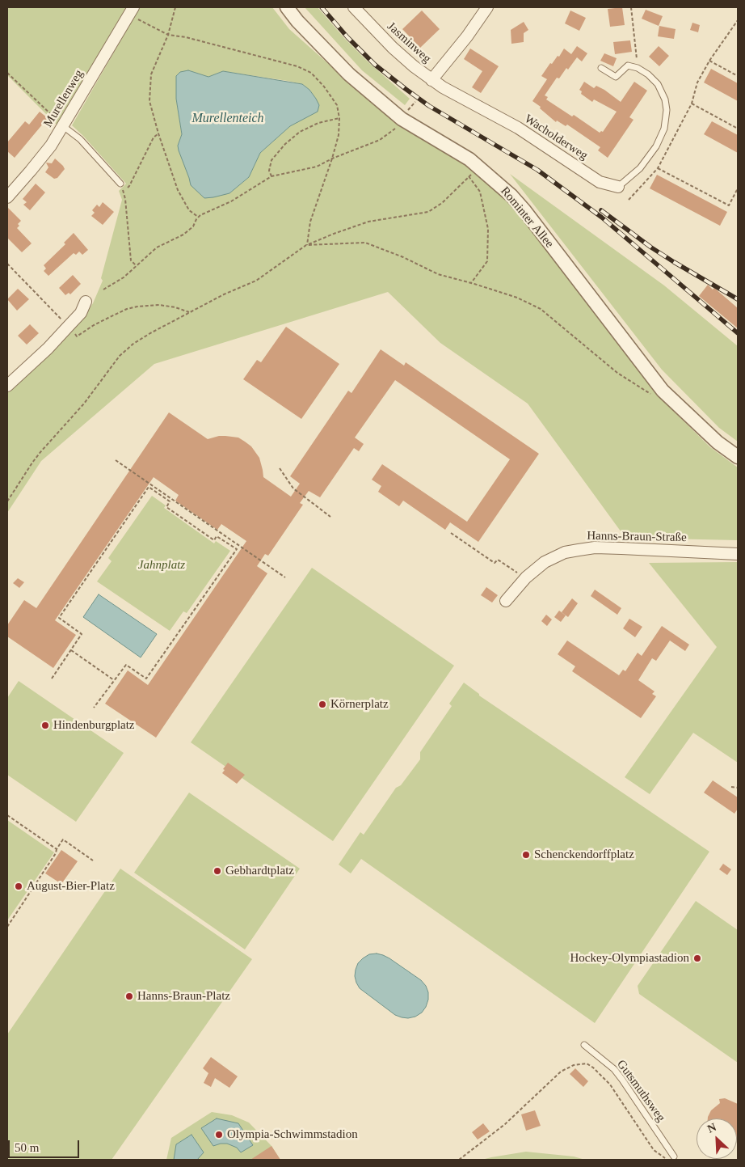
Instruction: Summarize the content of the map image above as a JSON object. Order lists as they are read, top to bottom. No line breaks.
{"streets":{"street":["Jasminweg","Murellenweg","Wacholderweg","Rominter Allee","Hanns-Braun-Straße"],"lane":["Gutsmuthsweg"]},"crossings":[["Jasminweg","Wacholderweg"]],"water":["Murellenteich"],"parks":["Jahnplatz"],"places":["Körnerplatz","Hindenburgplatz","Schenckendorffplatz","Gebhardtplatz","August-Bier-Platz","Hockey-Olympiastadion","Hanns-Braun-Platz","Olympia-Schwimmstadion"],"scale_bar":"50 m","north":"top left"}
